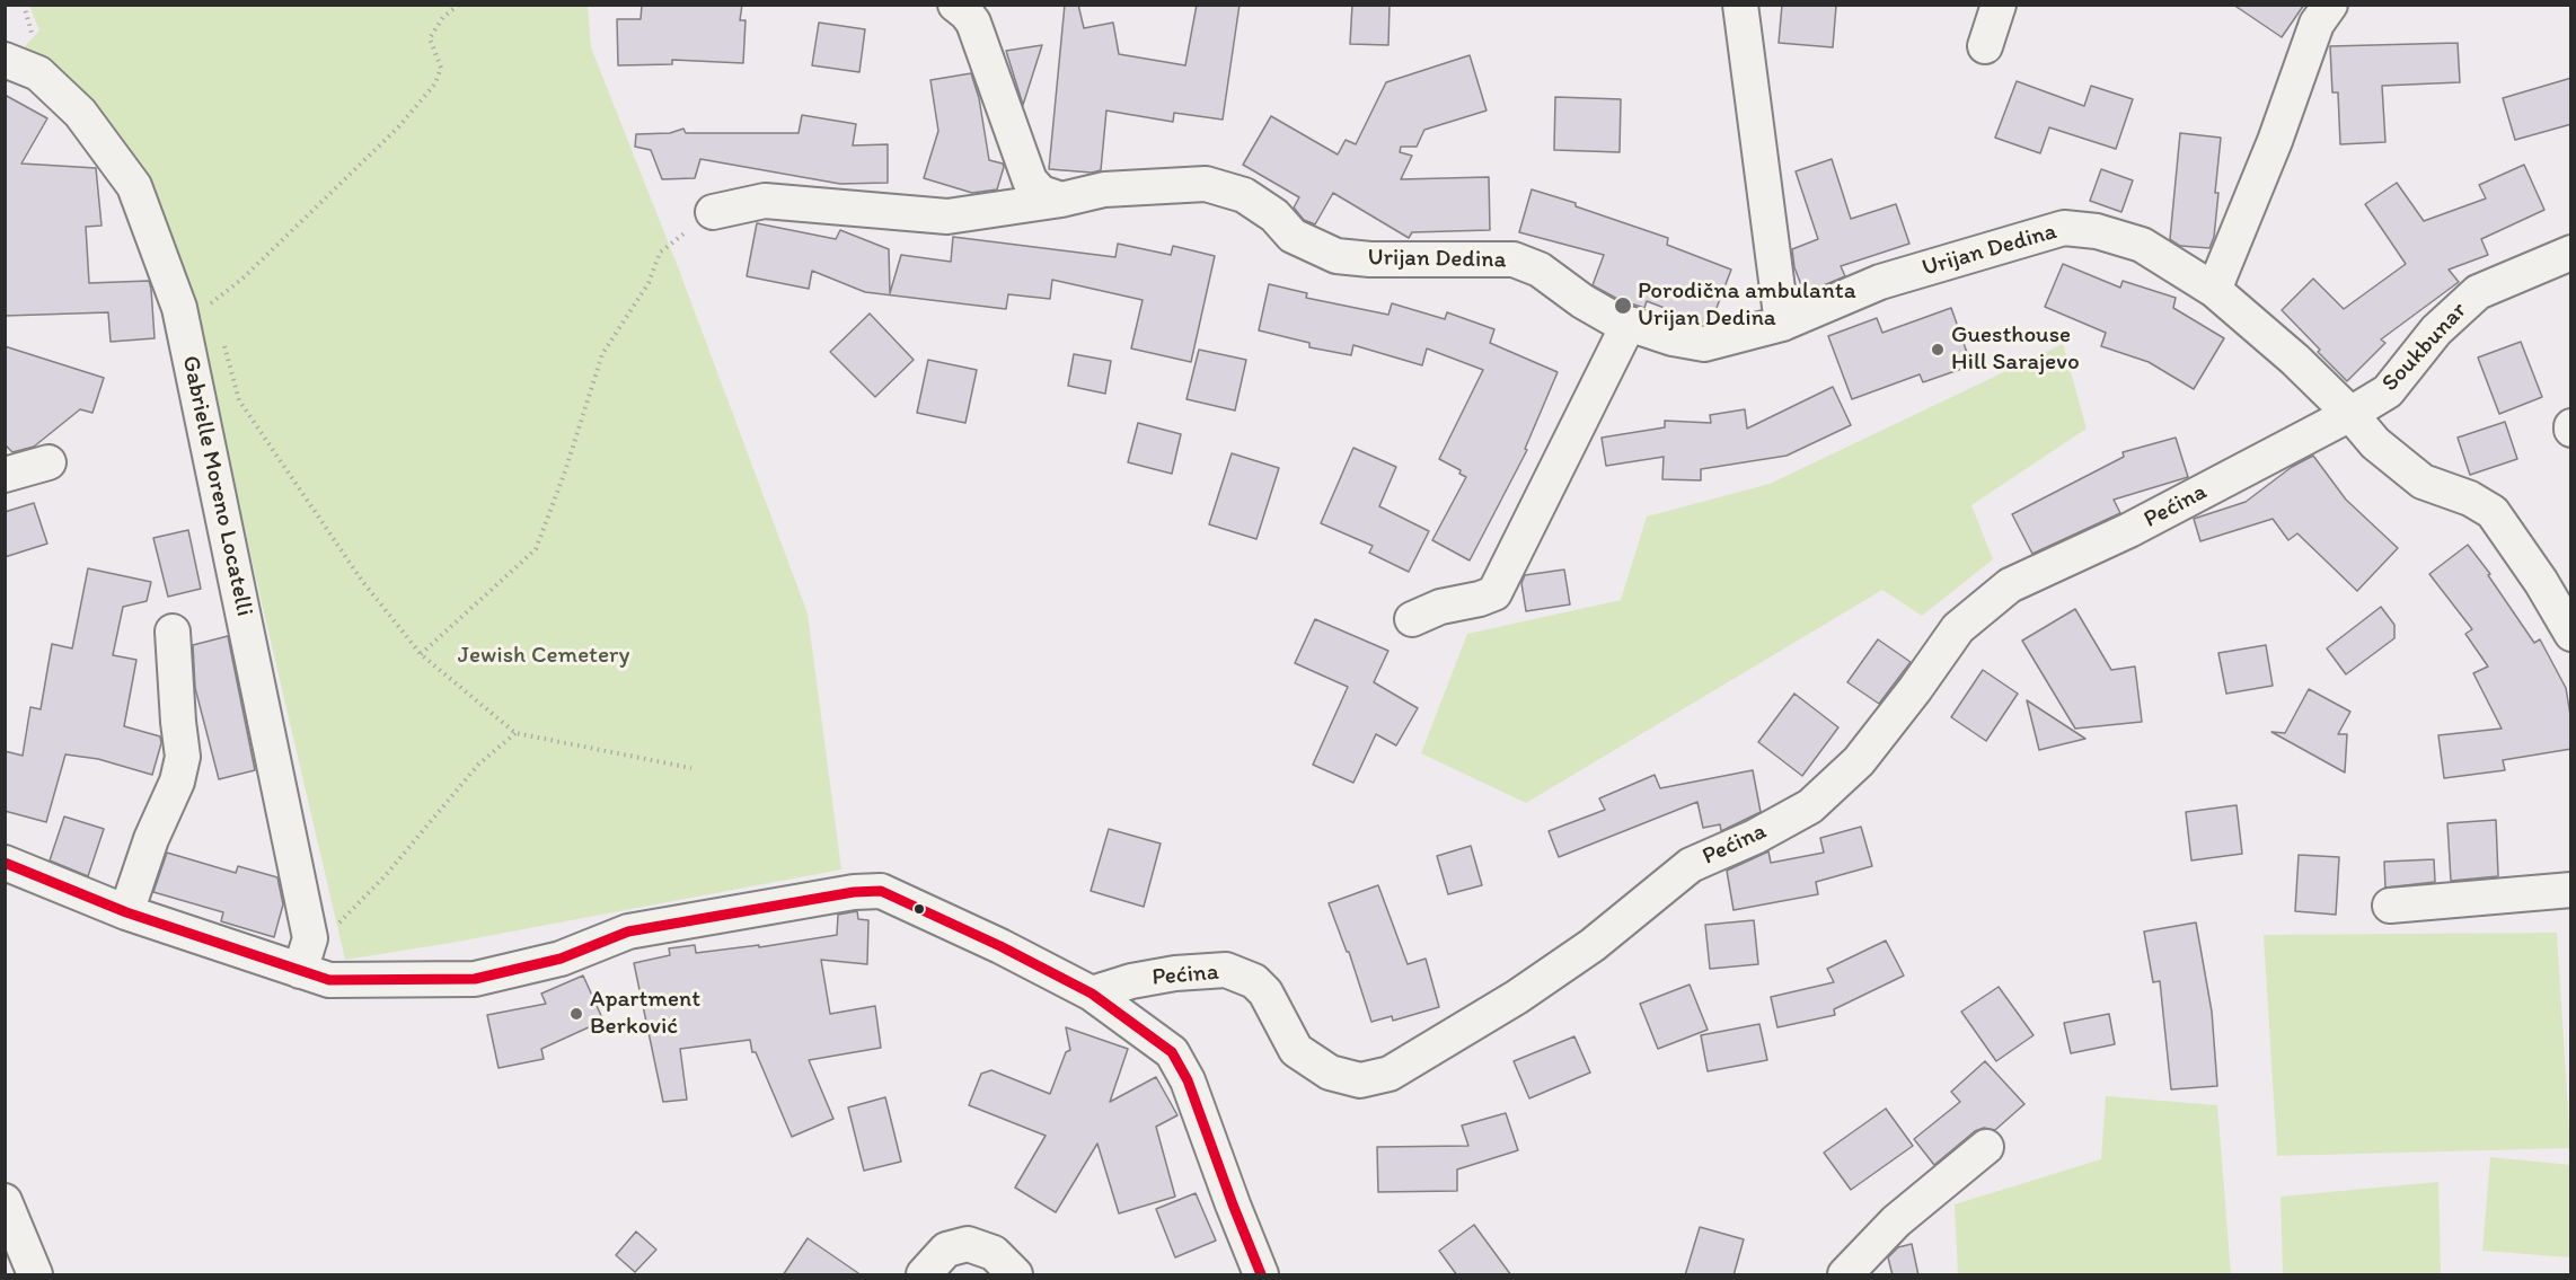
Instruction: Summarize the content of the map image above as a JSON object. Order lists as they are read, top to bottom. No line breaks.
{"streets":{"street":["Urijan Dedina","Soukbunar","Gabrielle Moreno Locatelli","Pećina"]},"crossings":[["Urijan Dedina","Soukbunar"],["Urijan Dedina","Pećina"],["Soukbunar","Pećina"]],"parks":["Jewish Cemetery"],"places":["Porodična ambulanta Urijan Dedina","Guesthouse Hill Sarajevo","Apartment Berković"]}
